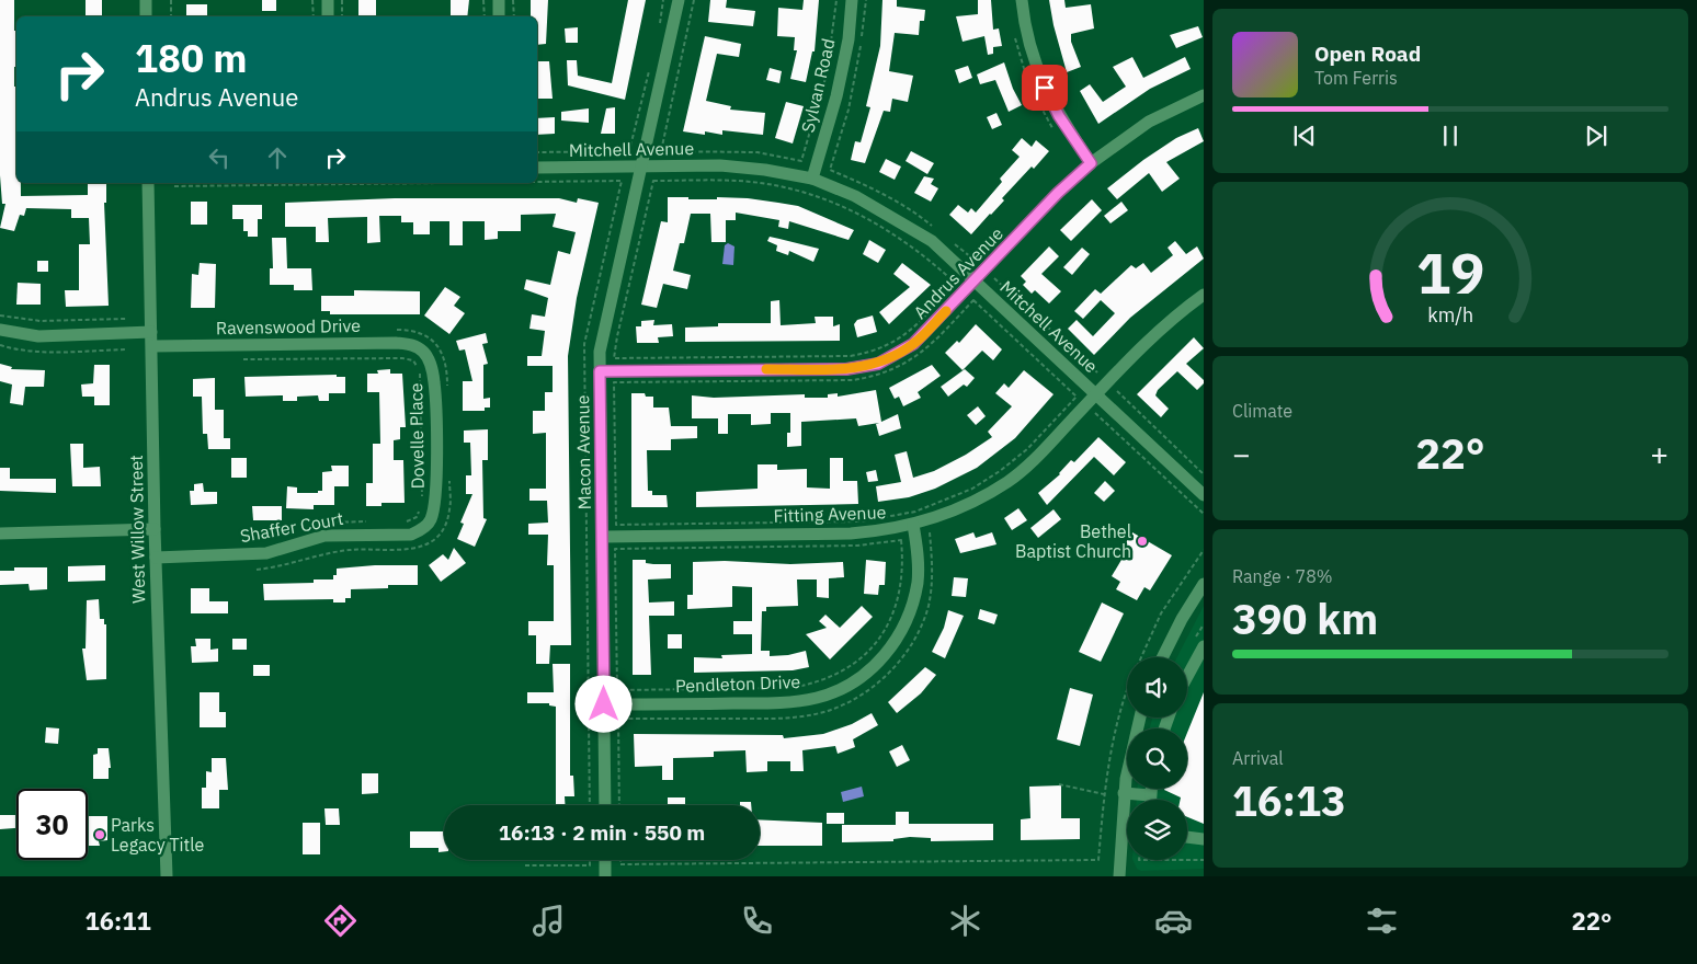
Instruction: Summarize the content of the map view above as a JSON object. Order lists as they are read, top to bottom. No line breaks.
{"streets":{"street":["Sylvan Road","Mitchell Avenue","Andrus Avenue","Ravenswood Drive","Dovelle Place","Macon Avenue","Fitting Avenue","Shaffer Court","West Willow Street","Pendleton Drive"]},"crossings":[["Sylvan Road","Mitchell Avenue"],["Mitchell Avenue","Andrus Avenue"],["Mitchell Avenue","Macon Avenue"],["Mitchell Avenue","Fitting Avenue"],["Andrus Avenue","Macon Avenue"],["Ravenswood Drive","Dovelle Place"],["Ravenswood Drive","West Willow Street"],["Dovelle Place","Shaffer Court"],["Macon Avenue","Fitting Avenue"],["Macon Avenue","Pendleton Drive"],["Fitting Avenue","Pendleton Drive"],["Shaffer Court","West Willow Street"]],"places":["Bethel Baptist Church","Parks Legacy Title"],"page":{"turn":["180 m","Andrus Avenue"],"song":["Open Road","Tom Ferris"],"tile":["Climate",["Range · 78%","390 km"],["Arrival","16:13"]],"heat":["−","22°","+"],"limit":"30","trip":"16:13 · 2 min · 550 m","tabs":["16:11","22°"],"gauge":["19","km/h"]}}
